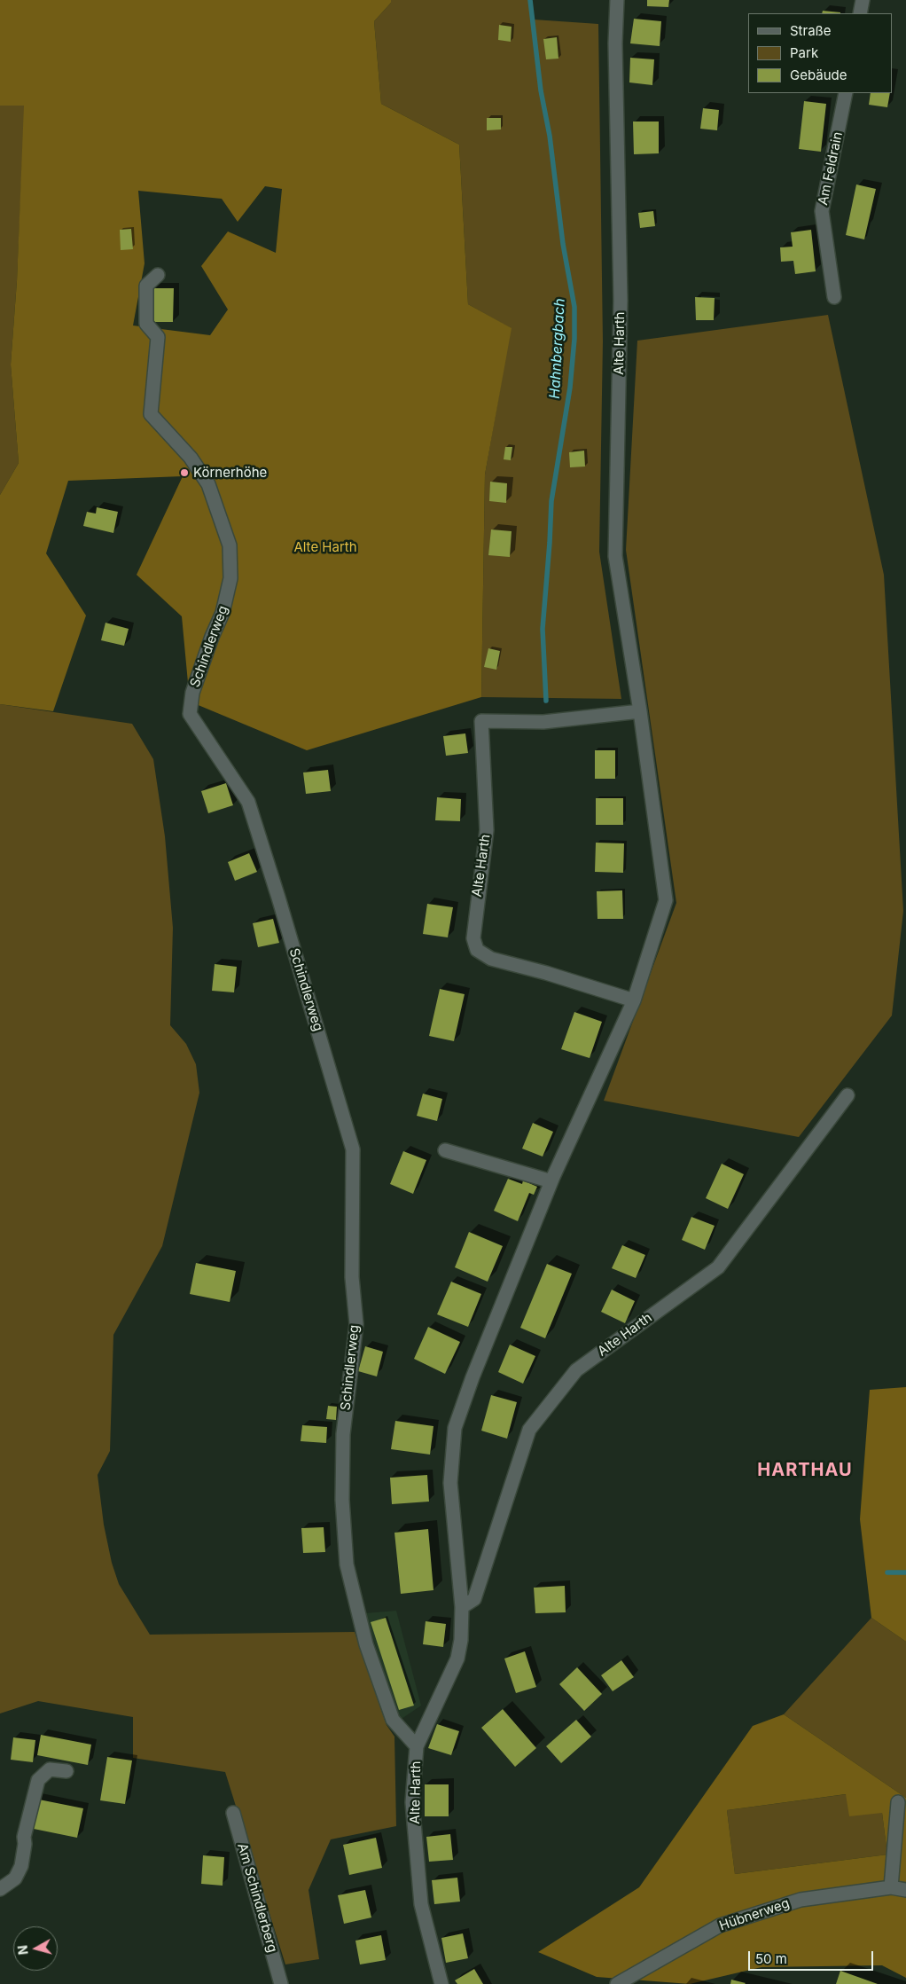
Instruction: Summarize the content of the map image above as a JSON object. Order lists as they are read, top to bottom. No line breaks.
{"streets":{"street":["Am Feldrain","Alte Harth","Schindlerweg","Am Schindlerberg","Hübnerweg"]},"crossings":[["Alte Harth","Schindlerweg"]],"districts":["HARTHAU"],"water":["Hahnbergbach"],"parks":["Alte Harth"],"places":["Körnerhöhe"],"legend":["Straße","Park","Gebäude"],"scale_bar":"50 m","north":"left"}
